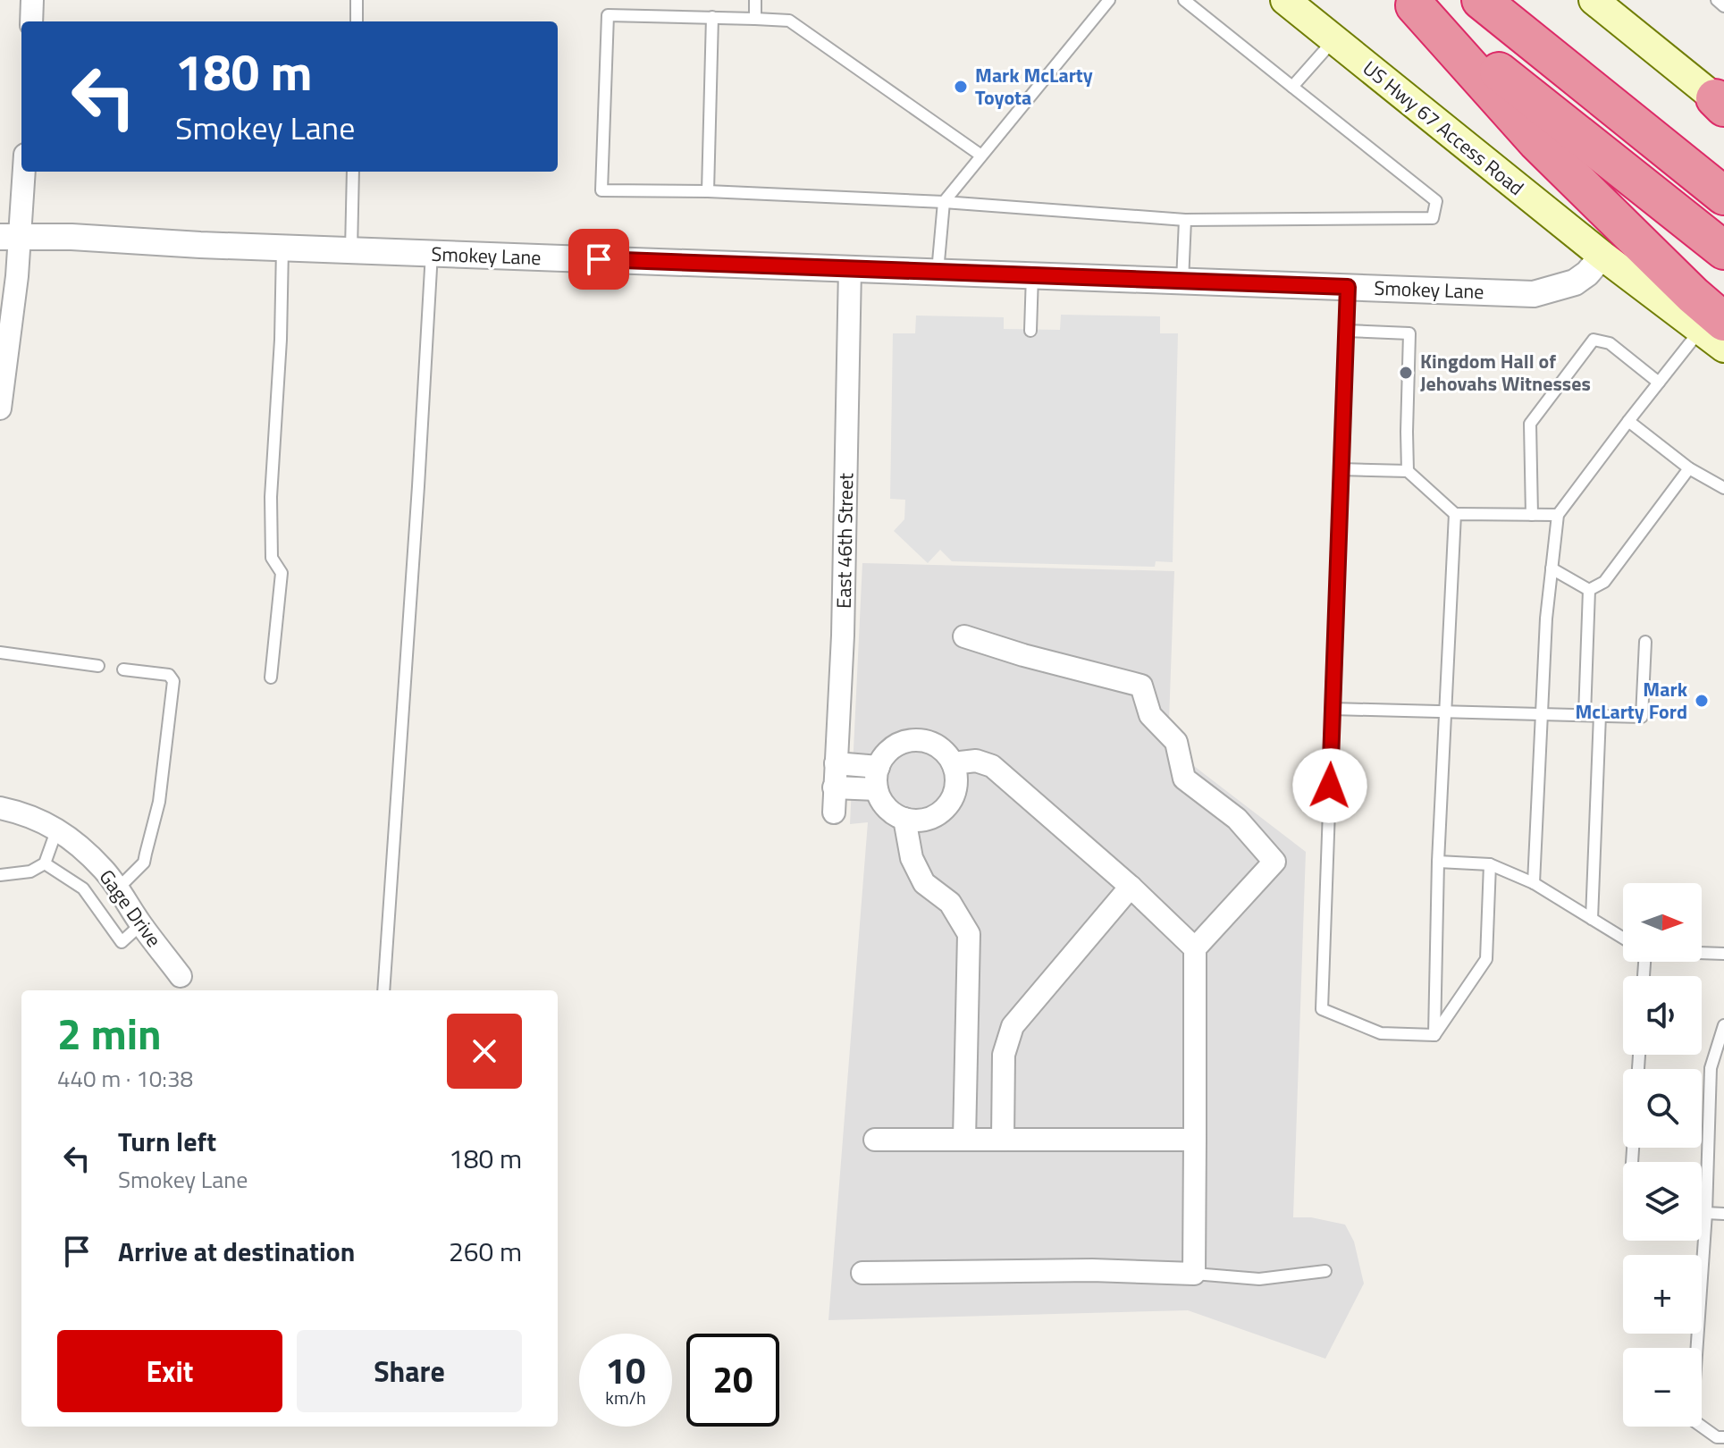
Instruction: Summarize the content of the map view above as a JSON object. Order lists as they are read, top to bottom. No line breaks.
{"streets":{"main road":["US Hwy 67 Access Road"],"street":["Smokey Lane","East 46th Street","Gage Drive"]},"crossings":[["US Hwy 67 Access Road","Smokey Lane"],["Smokey Lane","East 46th Street"]],"places":["Mark McLarty Toyota","Kingdom Hall of Jehovahs Witnesses","Mark McLarty Ford"],"north":"right","page":{"turn":["180 m","Smokey Lane"],"map_buttons":["+","−"],"heading":["2 min","440 m · 10:38"],"list":[{"name":"Turn left","note":"Smokey Lane","value":"180 m"},{"name":"Arrive at destination","value":"260 m"}],"buttons":["Exit","Share"],"speed":"10 km/h","limit":"20"}}
